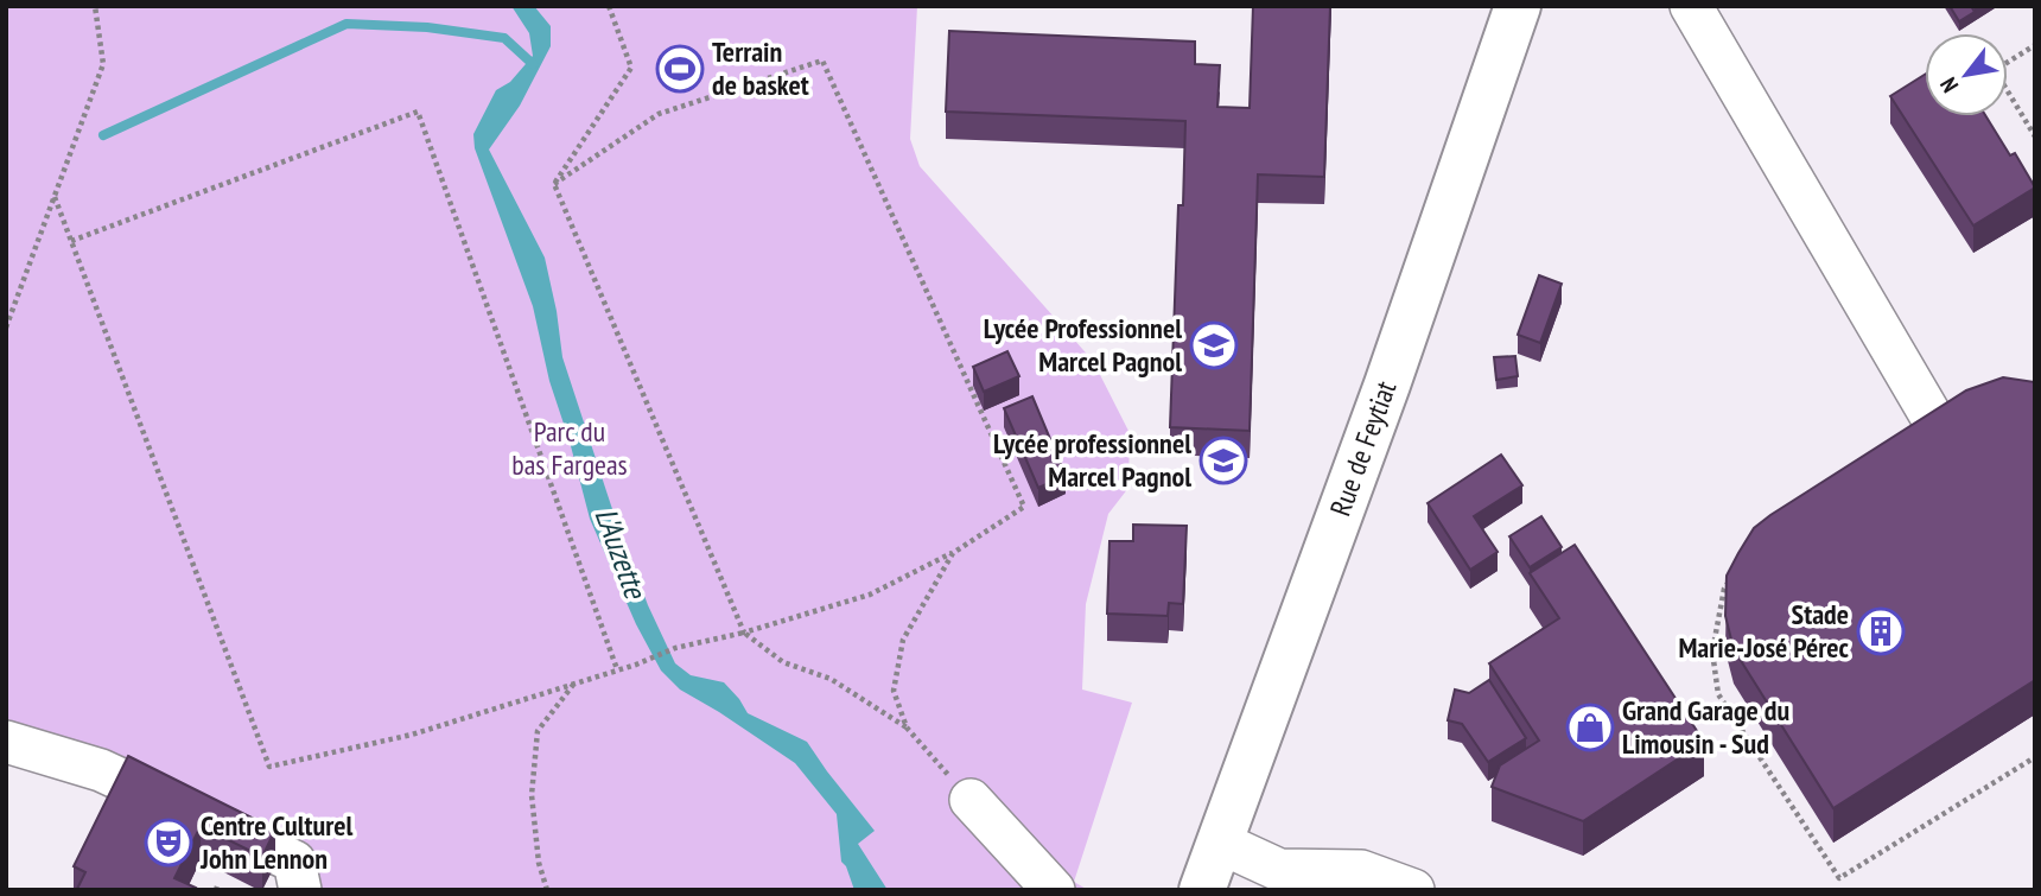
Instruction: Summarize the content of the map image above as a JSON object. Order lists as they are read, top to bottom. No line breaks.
{"streets":{"main road":["Rue de Feytiat"]},"water":["L'Auzette"],"parks":["Parc du bas Fargeas"],"places":{"sports":["Terrain de basket"],"school or university":["Lycée Professionnel Marcel Pagnol","Lycée professionnel Marcel Pagnol"],"building":["Stade Marie-José Pérec"],"shop":["Grand Garage du Limousin - Sud"],"theatre":["Centre Culturel John Lennon"]},"north":"bottom left"}
